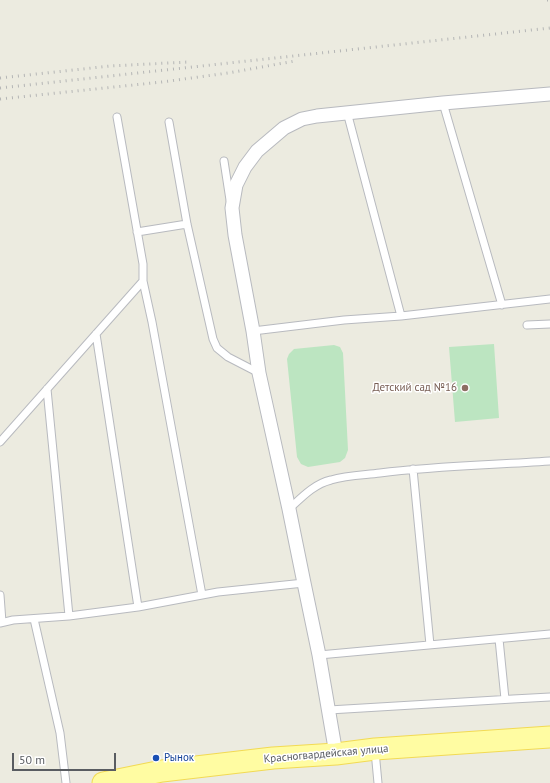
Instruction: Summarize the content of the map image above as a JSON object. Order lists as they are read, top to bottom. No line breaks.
{"streets":{"main road":["Красногвардейская улица"]},"places":["Детский сад №16","Рынок"],"scale_bar":"50 m"}
